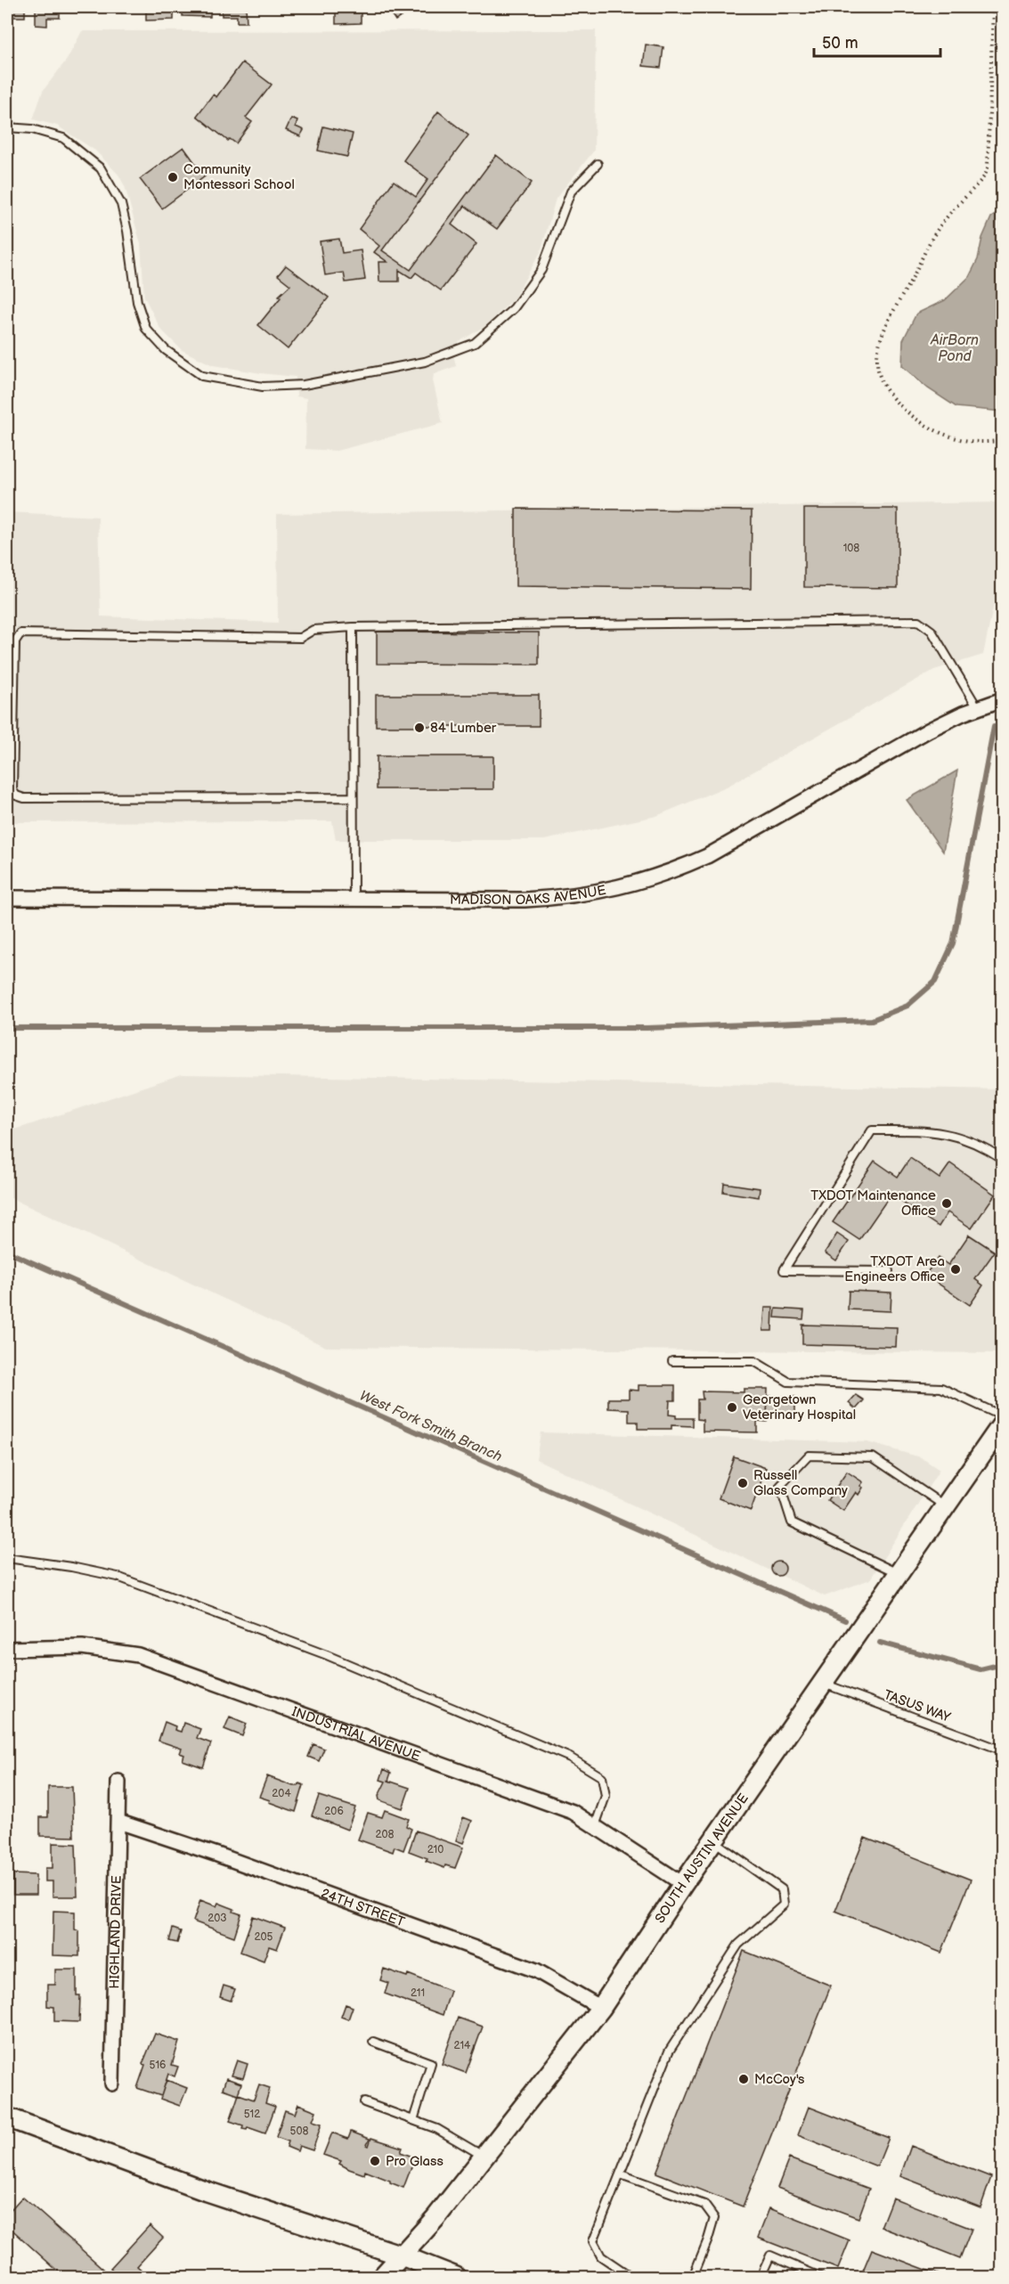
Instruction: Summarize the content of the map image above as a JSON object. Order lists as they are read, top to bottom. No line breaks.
{"streets":{"main road":["SOUTH AUSTIN AVENUE"],"street":["MADISON OAKS AVENUE","INDUSTRIAL AVENUE","24TH STREET","HIGHLAND DRIVE"],"lane":["TASUS WAY"]},"crossings":[["TASUS WAY","SOUTH AUSTIN AVENUE"],["INDUSTRIAL AVENUE","SOUTH AUSTIN AVENUE"],["SOUTH AUSTIN AVENUE","24TH STREET"],["24TH STREET","HIGHLAND DRIVE"]],"water":["AirBorn Pond","West Fork Smith Branch"],"places":["Community Montessori School","84 Lumber","TXDOT Maintenance Office","TXDOT Area Engineers Office","Georgetown Veterinary Hospital","Russell Glass Company","McCoy's","Pro Glass"],"house_numbers":["108","204","206","208","210","203","205","211","214","516","512","508"],"scale_bar":"50 m"}
